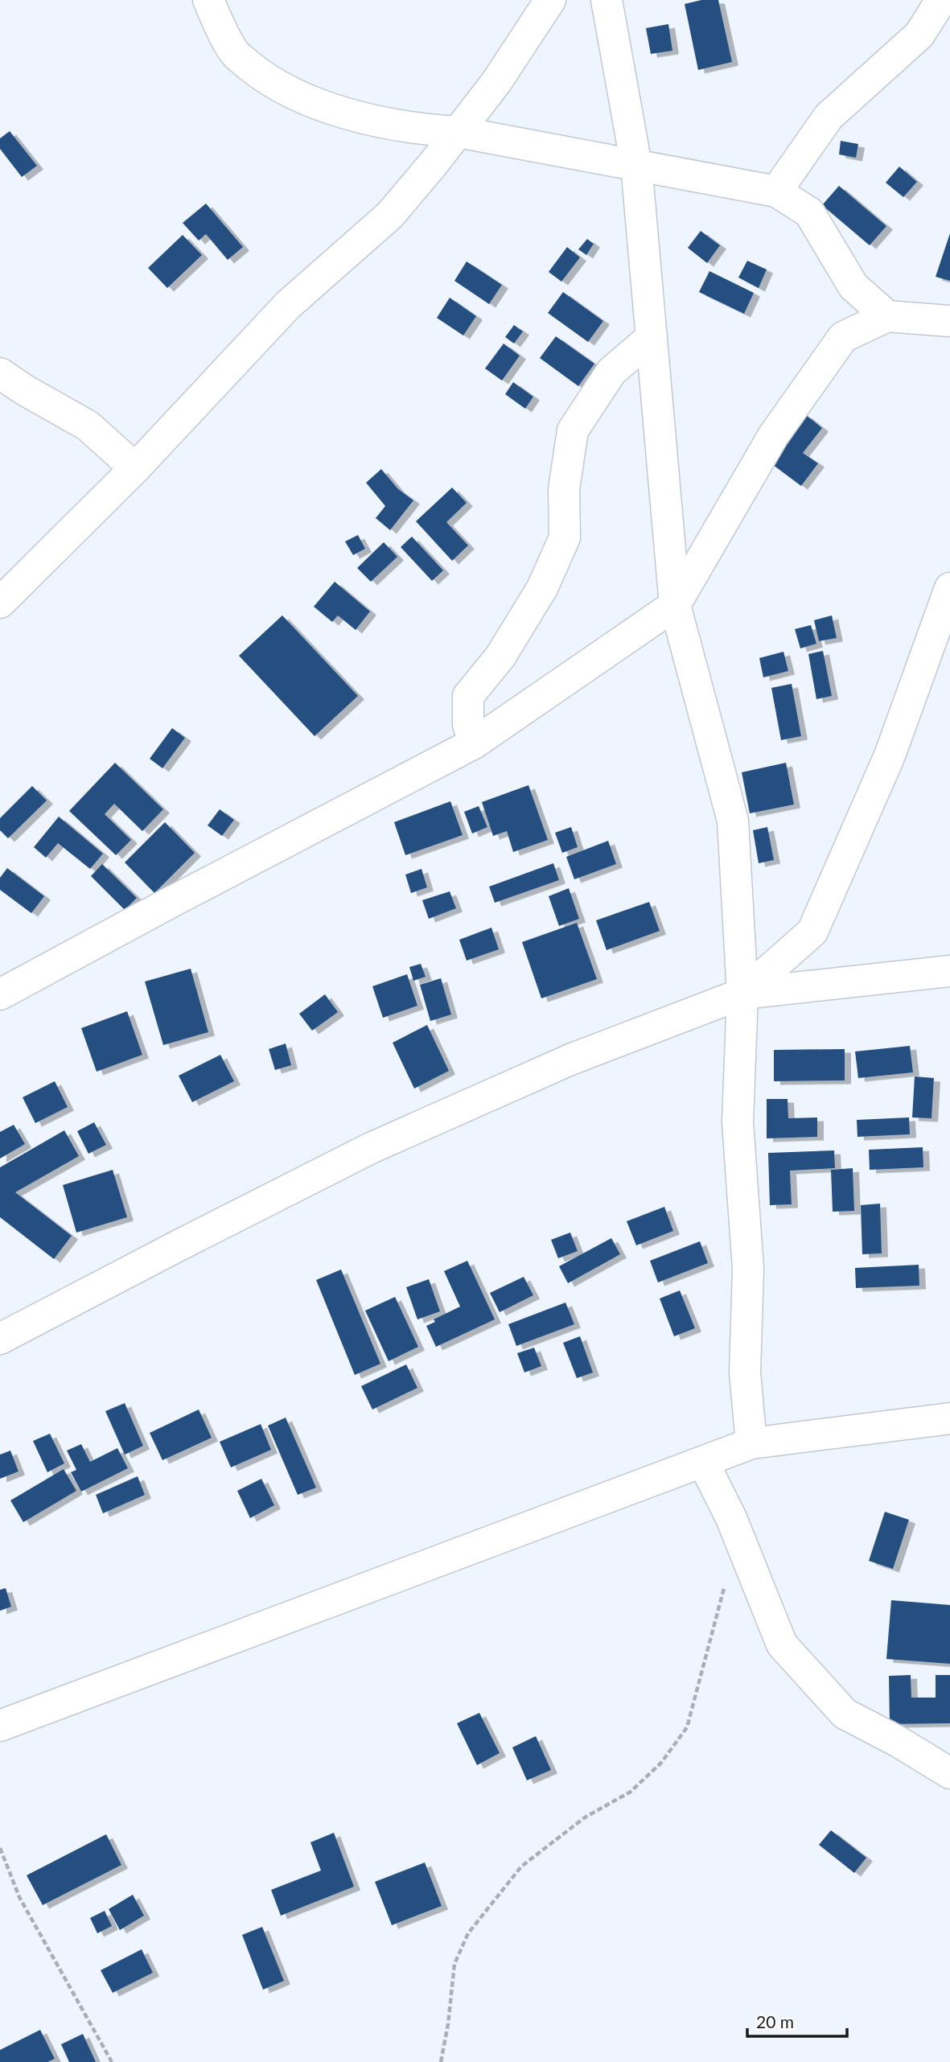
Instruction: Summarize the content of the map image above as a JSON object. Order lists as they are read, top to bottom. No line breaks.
{"scale_bar":"20 m"}
